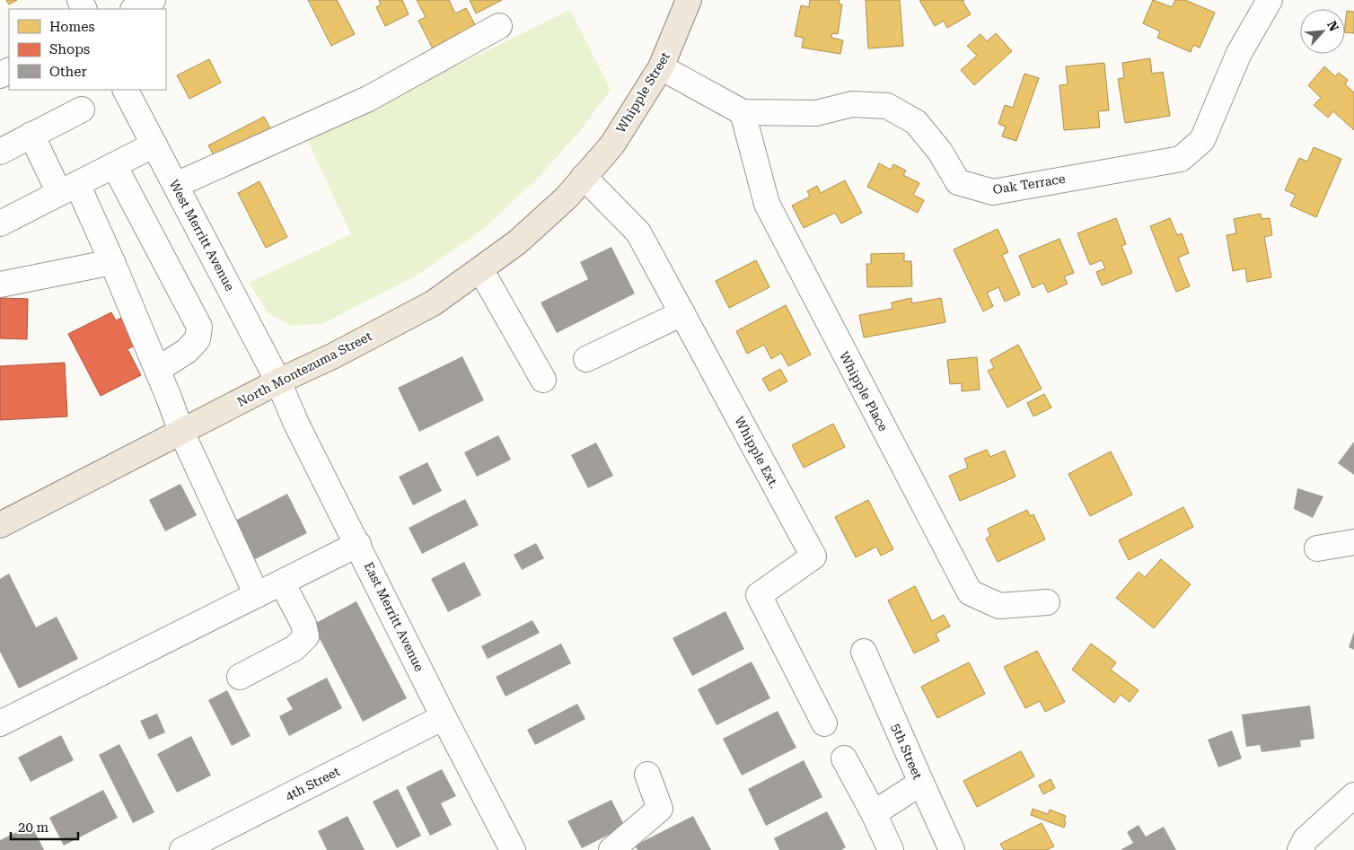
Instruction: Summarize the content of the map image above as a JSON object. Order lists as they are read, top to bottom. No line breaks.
{"streets":{"main road":["Whipple Street","North Montezuma Street"],"street":["Oak Terrace","West Merritt Avenue","Whipple Place","Whipple Ext.","East Merritt Avenue","5th Street","4th Street"]},"crossings":[["Whipple Street","Oak Terrace"],["Whipple Street","North Montezuma Street"],["Whipple Street","Whipple Ext."],["Oak Terrace","Whipple Place"],["West Merritt Avenue","North Montezuma Street"],["West Merritt Avenue","East Merritt Avenue"],["North Montezuma Street","Whipple Ext."],["North Montezuma Street","East Merritt Avenue"],["East Merritt Avenue","4th Street"]],"legend":["Homes","Shops","Other"],"scale_bar":"20 m","north":"top right"}
